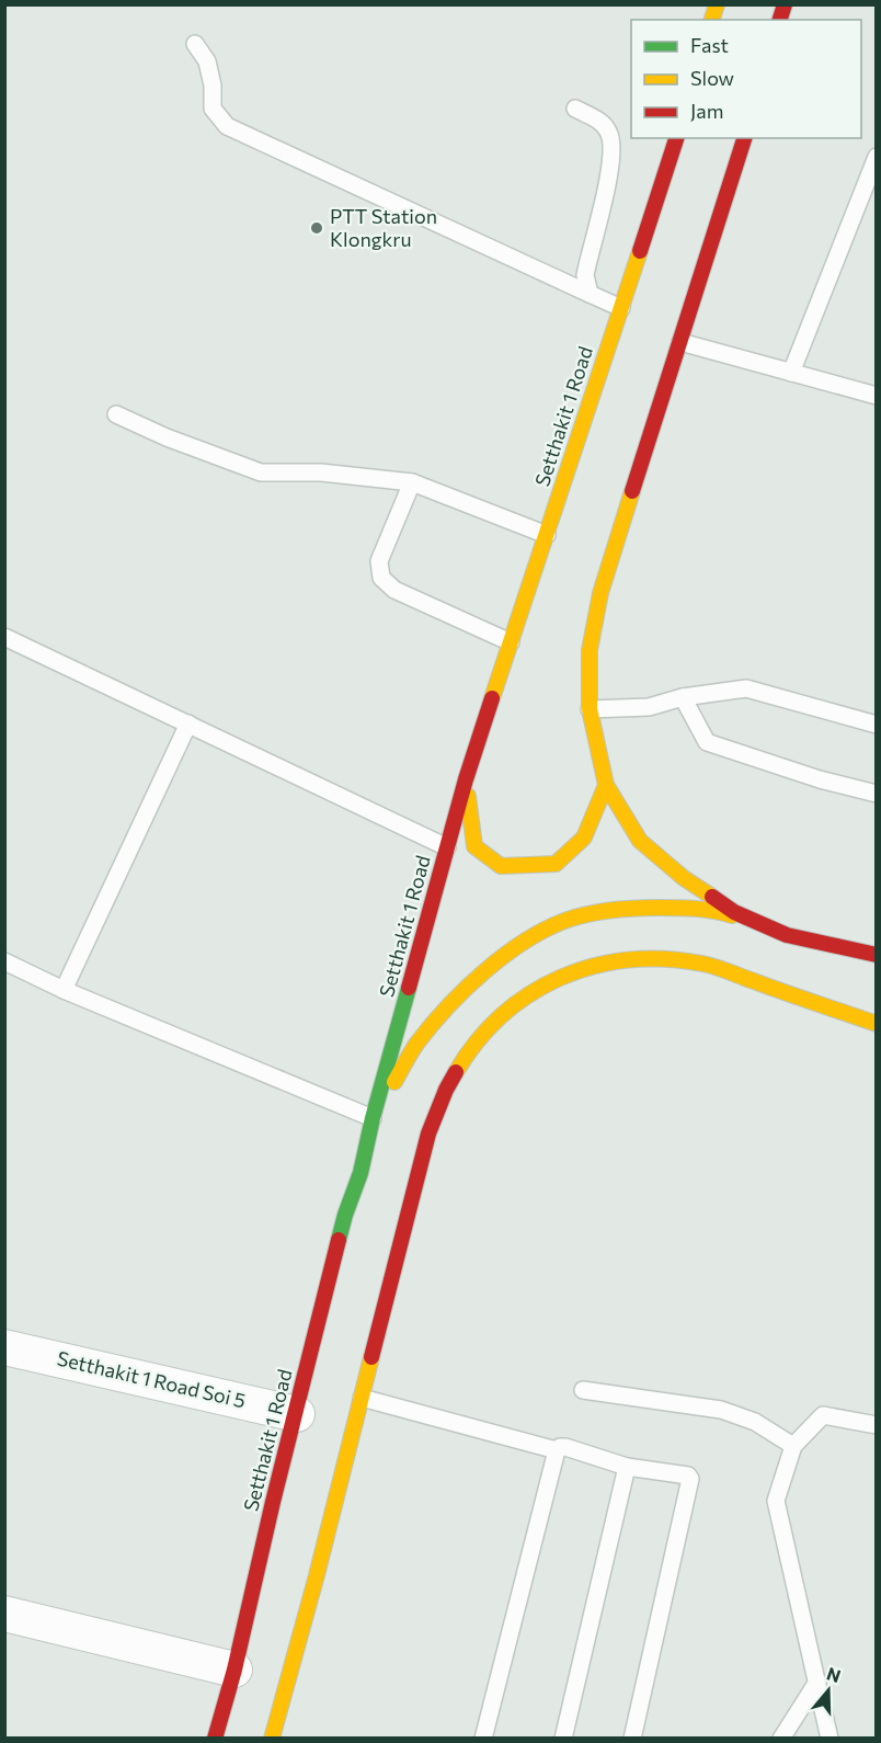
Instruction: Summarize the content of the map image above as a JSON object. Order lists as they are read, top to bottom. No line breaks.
{"streets":{"main road":["Setthakit 1 Road"],"street":["Setthakit 1 Road Soi 5"]},"crossings":[["Setthakit 1 Road","Setthakit 1 Road Soi 5"]],"places":["PTT Station Klongkru"],"legend":["Fast","Slow","Jam"],"north":"top"}
